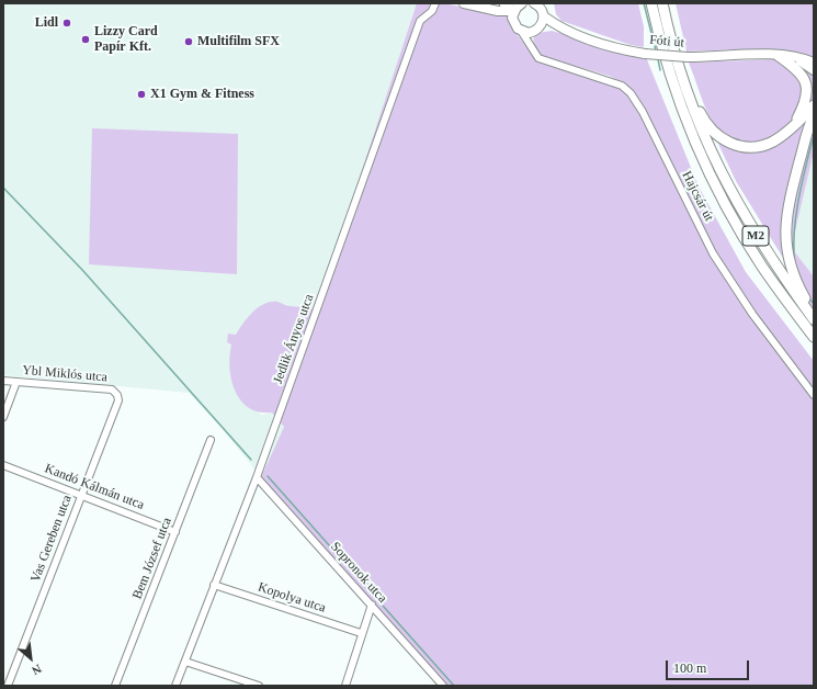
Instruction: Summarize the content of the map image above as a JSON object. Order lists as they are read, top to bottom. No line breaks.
{"streets":{"highway":["M2"],"main road":["Fóti út"],"street":["Hajcsár út","Jedlik Ányos utca","Ybl Miklós utca","Kandó Kálmán utca","Vas Gereben utca","Bem József utca","Sopronok utca","Kopolya utca"]},"crossings":[["Jedlik Ányos utca","Sopronok utca"],["Jedlik Ányos utca","Kopolya utca"],["Ybl Miklós utca","Vas Gereben utca"],["Kandó Kálmán utca","Vas Gereben utca"],["Kandó Kálmán utca","Bem József utca"]],"places":["Lidl","Lizzy Card Papír Kft.","Multifilm SFX","X1 Gym & Fitness"],"scale_bar":"100 m","north":"bottom right"}
